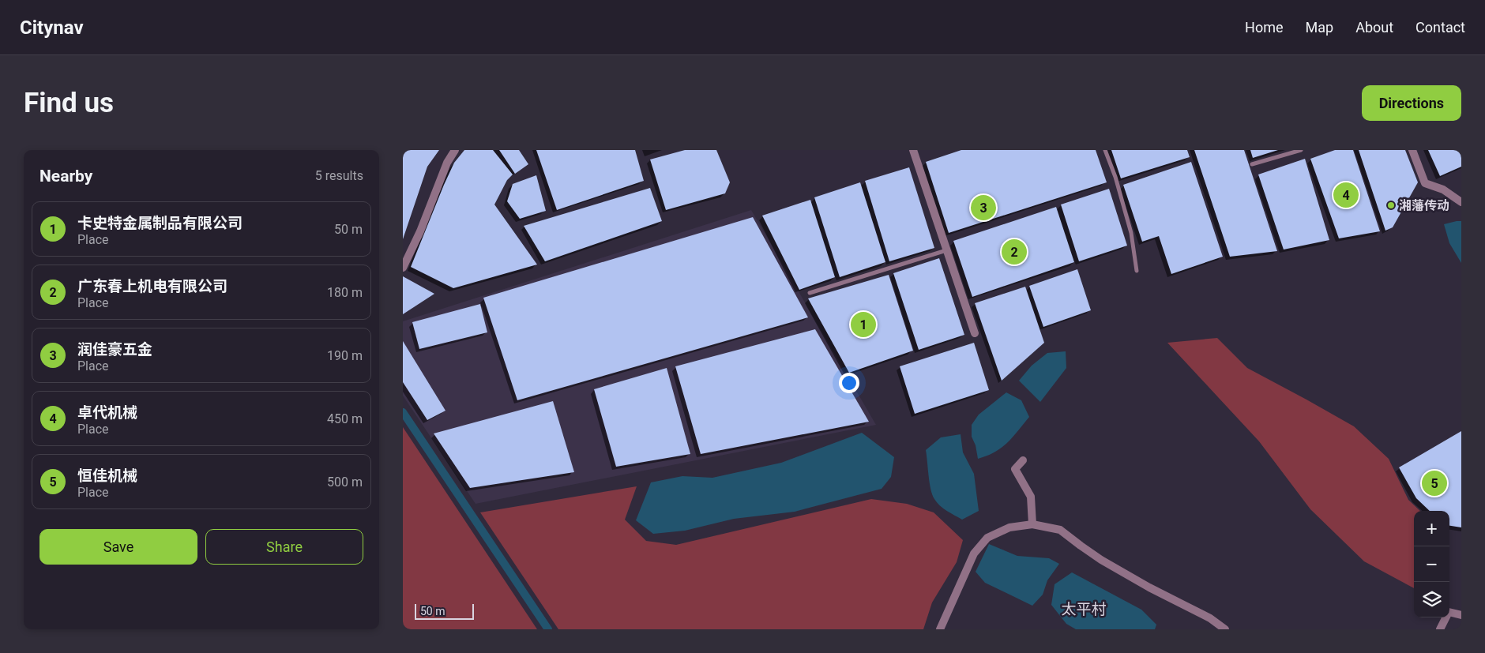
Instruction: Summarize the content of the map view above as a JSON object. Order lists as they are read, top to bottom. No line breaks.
{"districts":["太平村"],"places":["湘藩传动"],"scale_bar":"50 m","page":{"header":"Citynav","nav":["Home","Map","About","Contact"],"buttons":["Directions",["Save","Share"]],"title":"Find us","heading":["Nearby","5 results"],"pins":["4","3","2","1","5"],"list":[{"mark":"1","name":"卡史特金属制品有限公司","note":"Place","value":"50 m"},{"mark":"2","name":"广东春上机电有限公司","note":"Place","value":"180 m"},{"mark":"3","name":"润佳豪五金","note":"Place","value":"190 m"},{"mark":"4","name":"卓代机械","note":"Place","value":"450 m"},{"mark":"5","name":"恒佳机械","note":"Place","value":"500 m"}],"map_buttons":["+","−"],"scale":"50 m"}}
